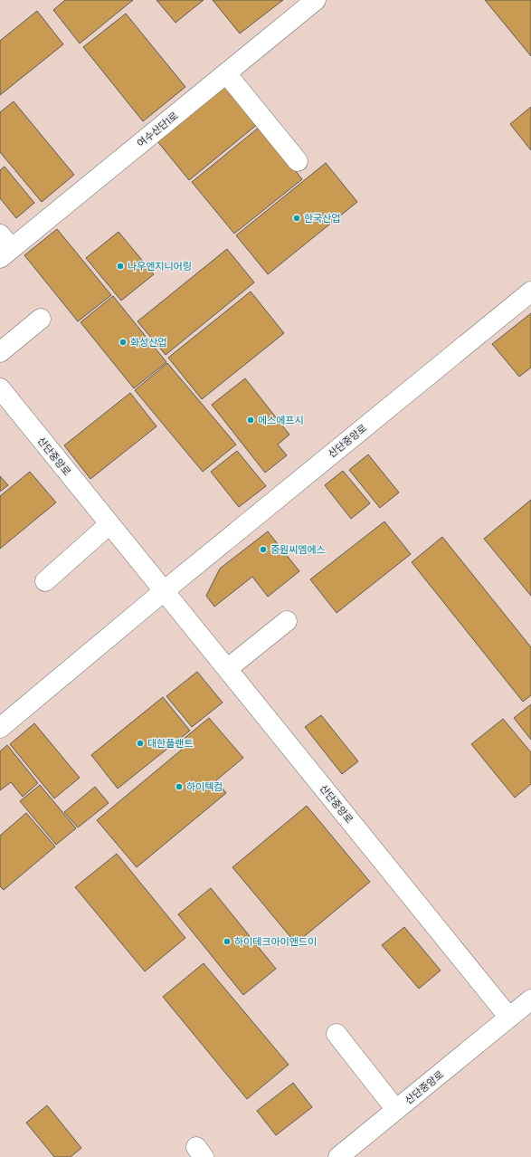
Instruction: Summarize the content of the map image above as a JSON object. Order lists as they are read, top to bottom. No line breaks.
{"streets":{"street":["여수산단1로","산단중앙로"]},"places":["한국산업","나우엔지니어링","화성산업","에스에프시","중원씨엠에스","대한플랜트","하이텍컴","하이테크아이앤드이"]}
